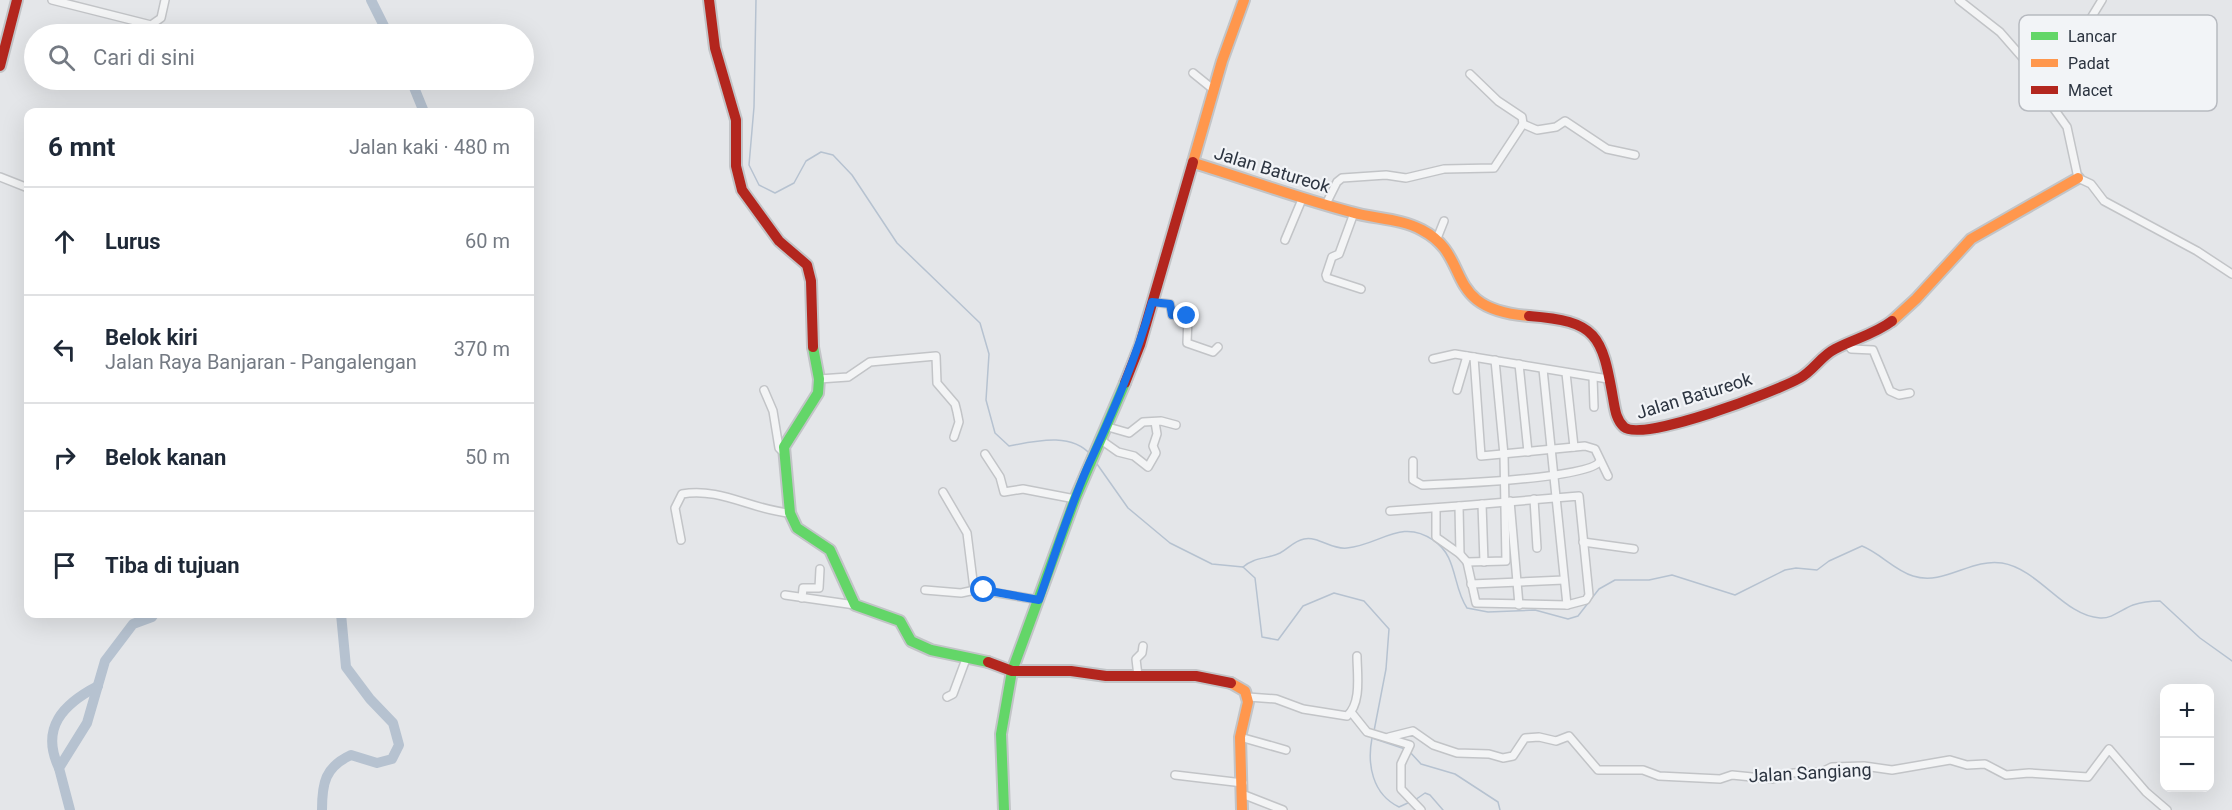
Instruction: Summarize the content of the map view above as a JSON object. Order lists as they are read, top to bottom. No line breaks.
{"streets":{"street":["Jalan Batureok","Jalan Sangiang"]},"legend":["Lancar","Padat","Macet"],"page":{"search":"Cari di sini","heading":["6 mnt","Jalan kaki · 480 m"],"list":[["Lurus","60 m"],["Belok kiri","Jalan Raya Banjaran - Pangalengan","370 m"],["Belok kanan","50 m"],"Tiba di tujuan"],"map_buttons":["+","−"]}}
